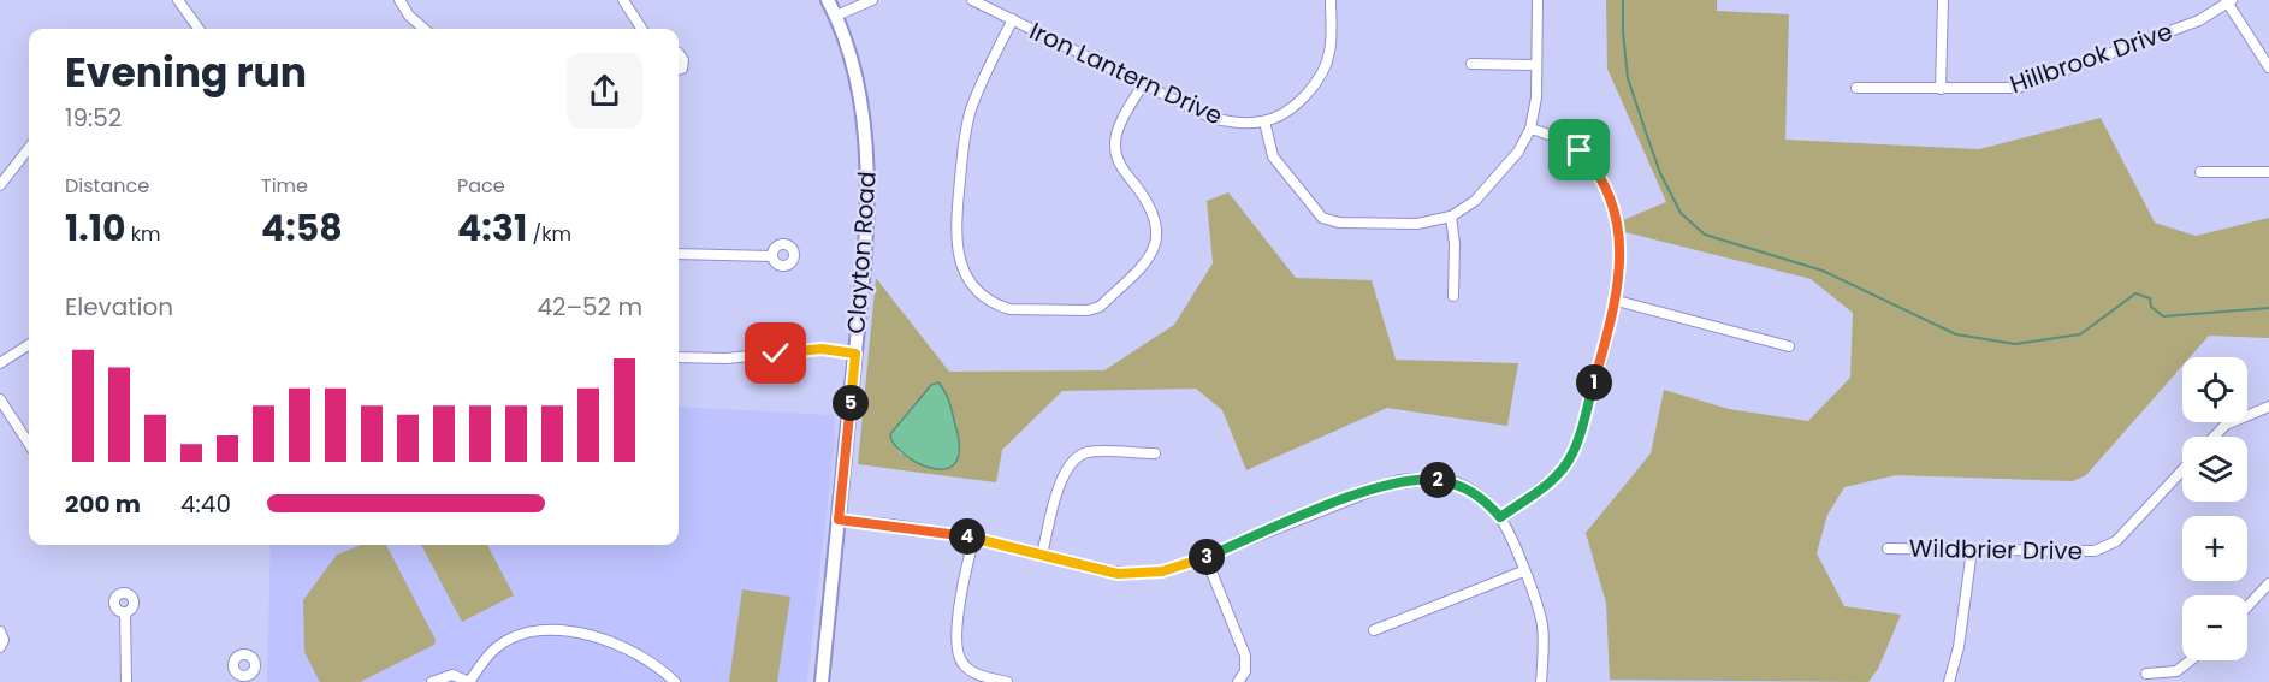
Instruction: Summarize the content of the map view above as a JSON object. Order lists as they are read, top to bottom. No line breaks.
{"streets":{"main road":["Clayton Road"],"street":["Hillbrook Drive","Iron Lantern Drive","Wildbrier Drive"]},"page":{"heading":["Evening run","19:52"],"stats":[["Distance","1.10 km"],["Time","4:58"],["Pace","4:31 /km"]],"chart":["Elevation","42–52 m"],"map_buttons":["+","−"],"pins":["1","5","2","4","3"],"list":[{"name":"200 m","note":"4:40"}]}}
